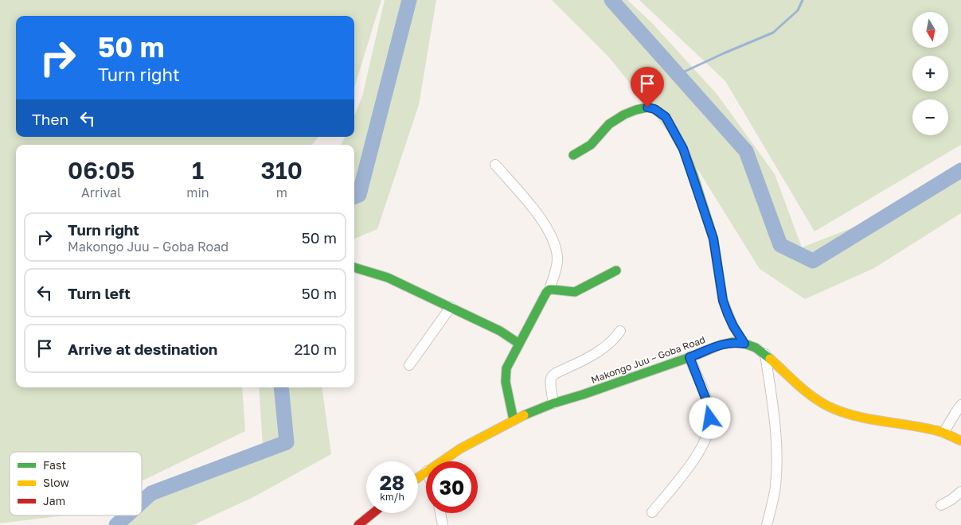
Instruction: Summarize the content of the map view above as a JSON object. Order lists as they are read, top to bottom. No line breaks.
{"streets":{"street":["Makongo Juu – Goba Road"]},"legend":["Fast","Slow","Jam"],"north":"bottom","page":{"map_buttons":["+","−"],"turn":["50 m","Turn right"],"then":"Then","eta":["06:05","Arrival","1","min","310","m"],"list":[{"name":"Turn right","note":"Makongo Juu – Goba Road","value":"50 m"},{"name":"Turn left","value":"50 m"},{"name":"Arrive at destination","value":"210 m"}],"speed":"28 km/h","limit":"30"}}
